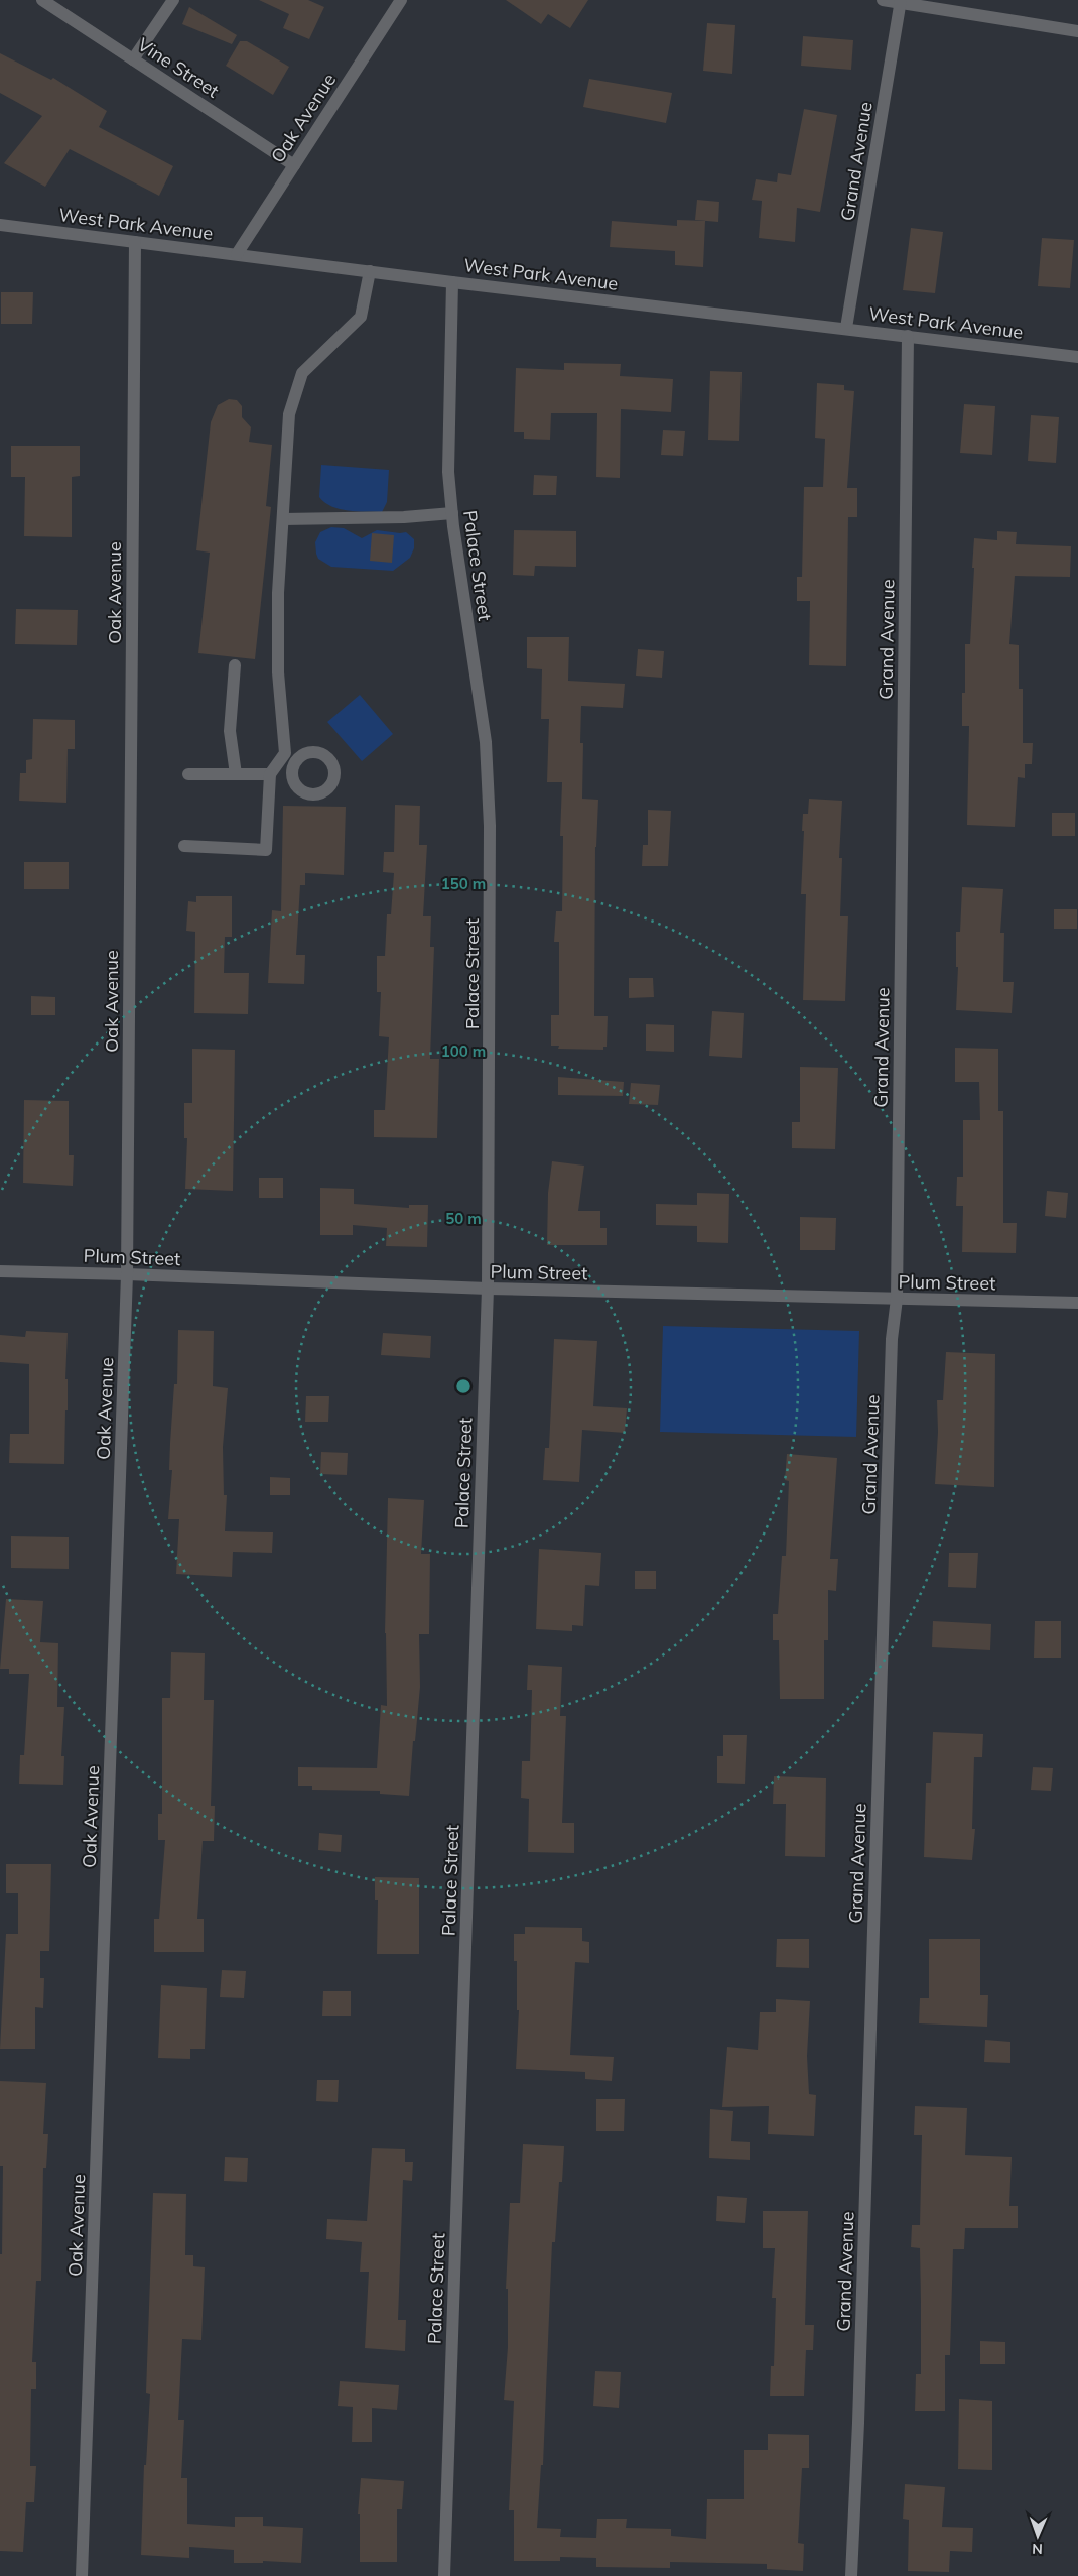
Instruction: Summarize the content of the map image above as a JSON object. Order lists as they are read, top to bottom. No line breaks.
{"streets":{"street":["Vine Street","Oak Avenue","Grand Avenue","West Park Avenue","Palace Street","Plum Street"]},"crossings":[["Vine Street","Oak Avenue"],["Oak Avenue","West Park Avenue"],["Oak Avenue","Plum Street"],["Grand Avenue","West Park Avenue"],["Grand Avenue","Plum Street"],["West Park Avenue","Palace Street"],["Palace Street","Plum Street"]],"north":"bottom","rings":["150 m","100 m","50 m"]}
